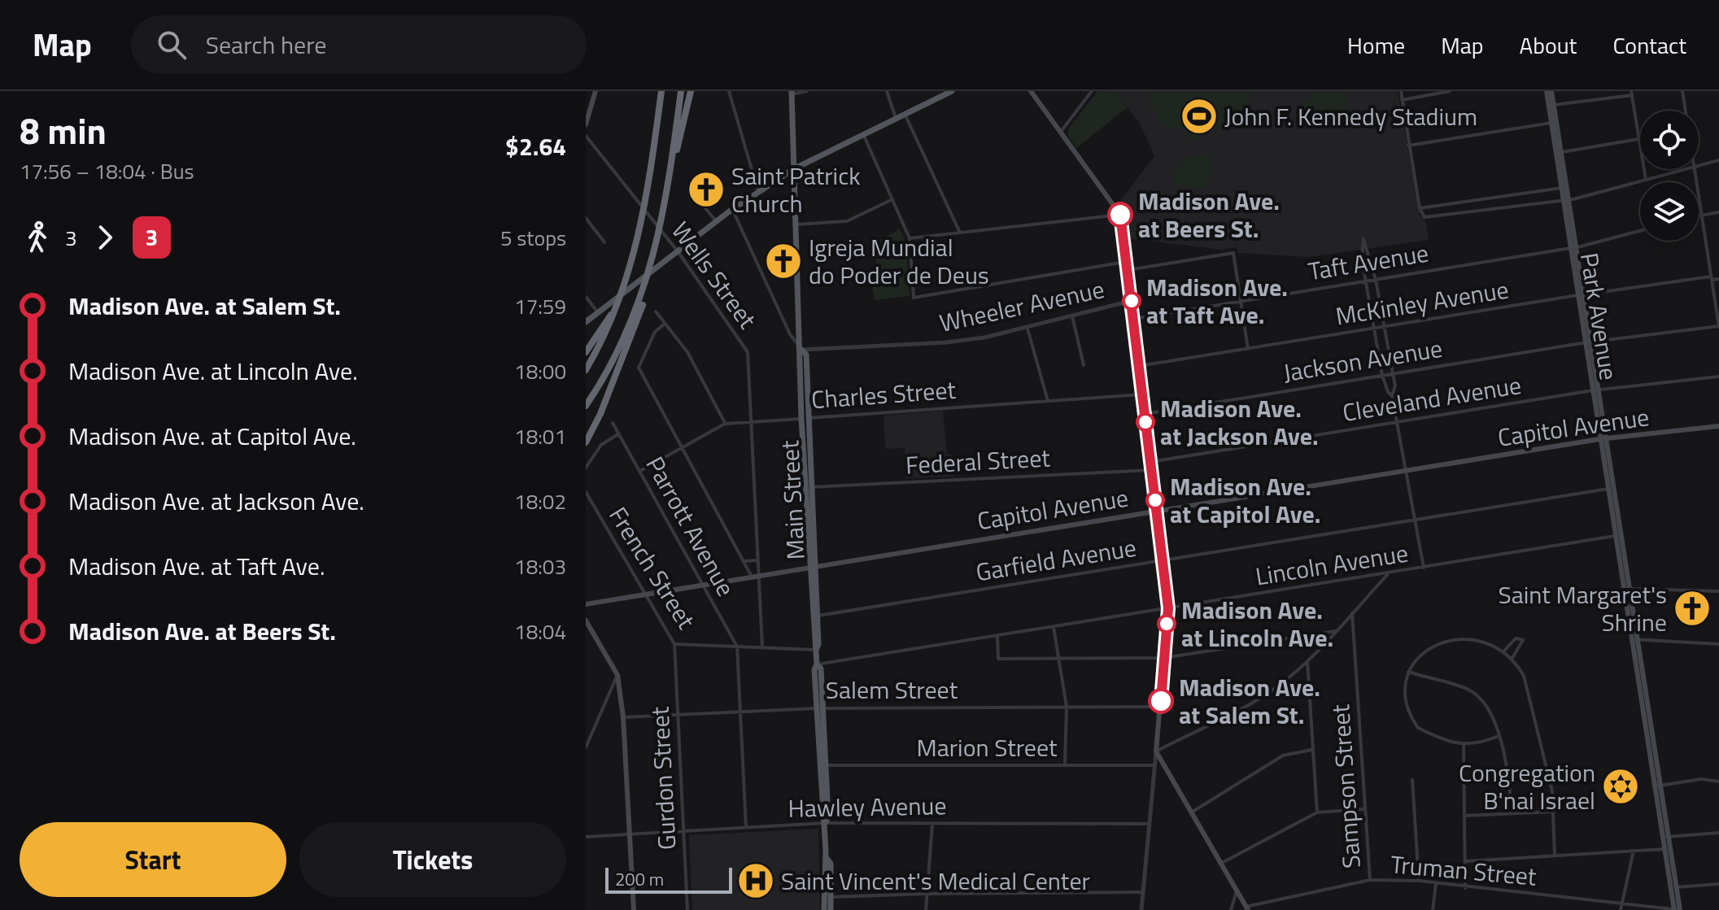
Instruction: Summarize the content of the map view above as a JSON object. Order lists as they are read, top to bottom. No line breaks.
{"streets":{"main road":["Park Avenue","Capitol Avenue","Main Street"],"street":["Taft Avenue","Wells Street","McKinley Avenue","Wheeler Avenue","Jackson Avenue","Charles Street","Cleveland Avenue","Federal Street","Parrott Avenue","Garfield Avenue","Lincoln Avenue","French Street","Salem Street","Marion Street","Gurdon Street","Sampson Street","Hawley Avenue","Truman Street"]},"crossings":[["Taft Avenue","Park Avenue"],["Wells Street","Charles Street"],["Wells Street","Capitol Avenue"],["Wells Street","French Street"],["McKinley Avenue","Park Avenue"],["Wheeler Avenue","Main Street"],["Park Avenue","Jackson Avenue"],["Park Avenue","Cleveland Avenue"],["Park Avenue","Capitol Avenue"],["Park Avenue","Garfield Avenue"],["Park Avenue","Lincoln Avenue"],["Park Avenue","Truman Street"],["Charles Street","Main Street"],["Charles Street","Parrott Avenue"],["Capitol Avenue","Main Street"],["Capitol Avenue","Parrott Avenue"],["Capitol Avenue","French Street"],["Federal Street","Main Street"],["Main Street","Garfield Avenue"],["Main Street","Lincoln Avenue"],["Main Street","French Street"],["Main Street","Salem Street"],["Main Street","Marion Street"],["Main Street","Hawley Avenue"],["Parrott Avenue","French Street"],["French Street","Gurdon Street"],["Salem Street","Gurdon Street"],["Gurdon Street","Hawley Avenue"],["Sampson Street","Truman Street"]],"places":{"sports":["John F. Kennedy Stadium"],"church":["Saint Patrick Church","Igreja Mundial do Poder de Deus","Saint Margaret's Shrine"],"other":["Madison Ave. at Beers St.","Madison Ave. at Taft Ave.","Madison Ave. at Jackson Ave.","Madison Ave. at Capitol Ave.","Madison Ave. at Lincoln Ave.","Madison Ave. at Salem St."],"synagogue":["Congregation B'nai Israel"],"hospital":["Saint Vincent's Medical Center"]},"lines":["bus line 3"],"scale_bar":"200 m","page":{"header":"Map","search":"Search here","nav":["Home","Map","About","Contact"],"heading":["8 min","17:56 – 18:04 · Bus","$2.64"],"legs":["3","3","5 stops"],"list":[{"name":"Madison Ave. at Salem St.","value":"17:59"},{"name":"Madison Ave. at Lincoln Ave.","value":"18:00"},{"name":"Madison Ave. at Capitol Ave.","value":"18:01"},{"name":"Madison Ave. at Jackson Ave.","value":"18:02"},{"name":"Madison Ave. at Taft Ave.","value":"18:03"},{"name":"Madison Ave. at Beers St.","value":"18:04"}],"buttons":["Start","Tickets"],"scale":"200 m"}}
